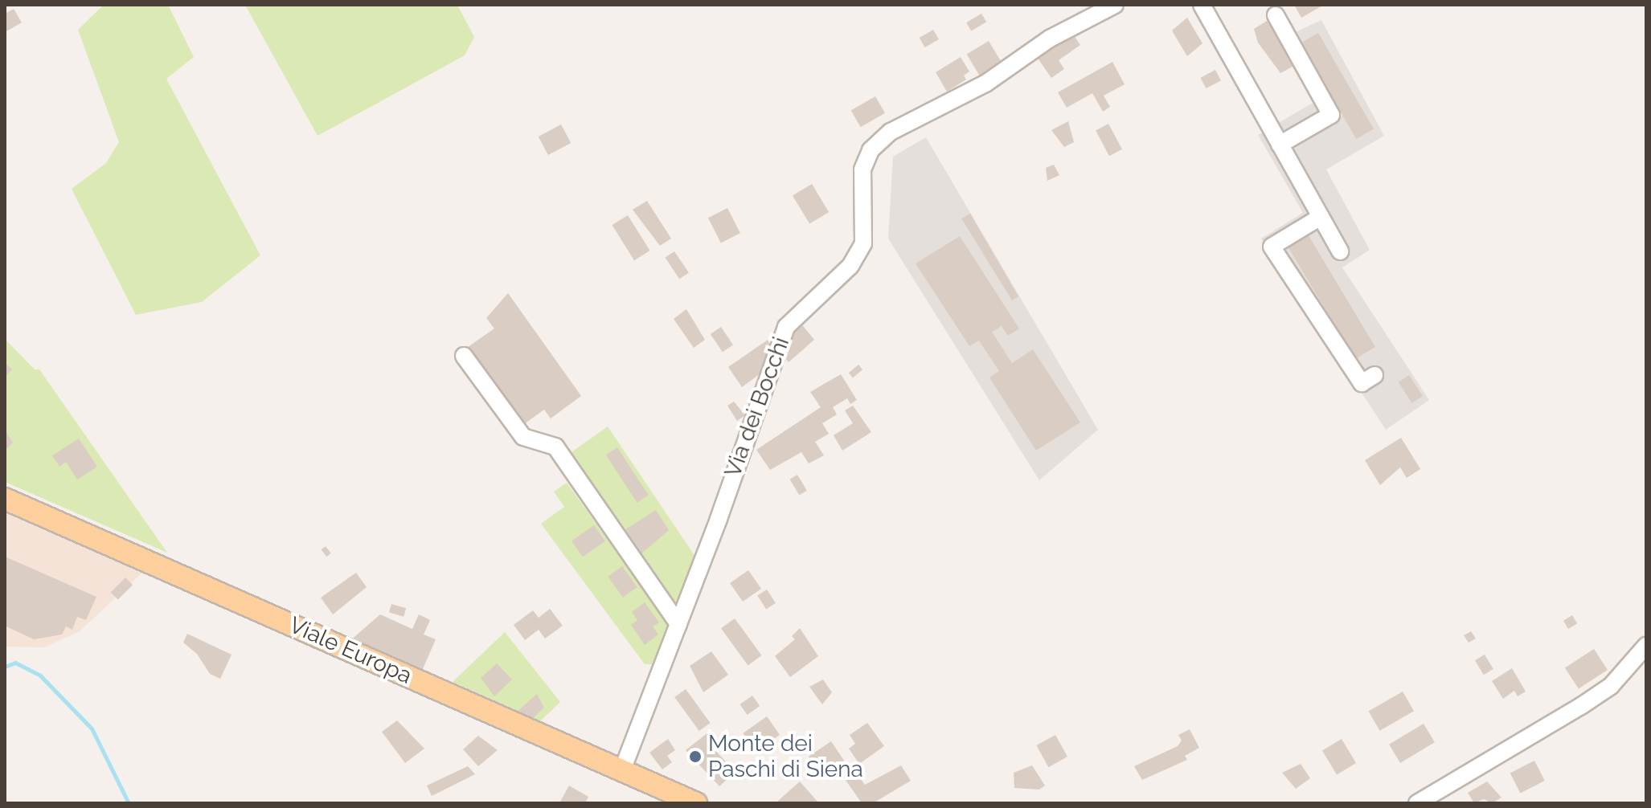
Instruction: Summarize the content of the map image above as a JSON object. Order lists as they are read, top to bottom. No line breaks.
{"streets":{"main road":["Viale Europa"],"street":["Via dei Bocchi"]},"crossings":[["Via dei Bocchi","Viale Europa"]],"places":["Monte dei Paschi di Siena"]}
